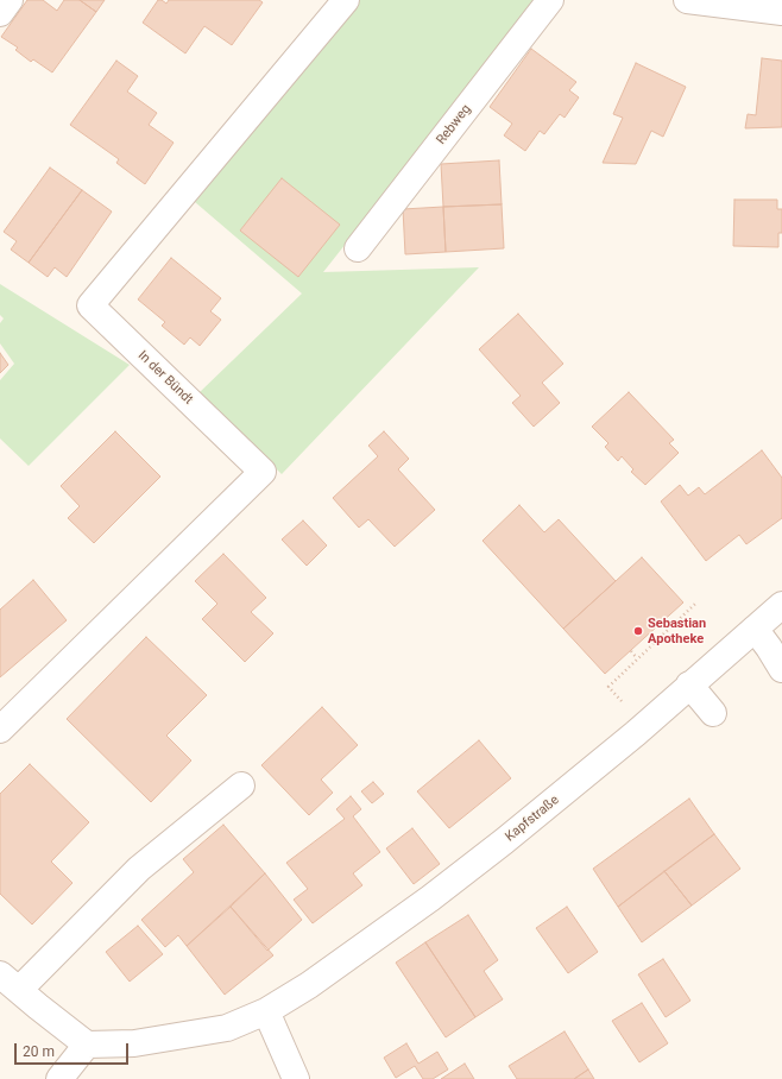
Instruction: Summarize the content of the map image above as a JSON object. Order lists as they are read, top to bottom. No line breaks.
{"streets":{"street":["Rebweg","In der Bündt","Kapfstraße"]},"places":["Sebastian Apotheke"],"scale_bar":"20 m"}
